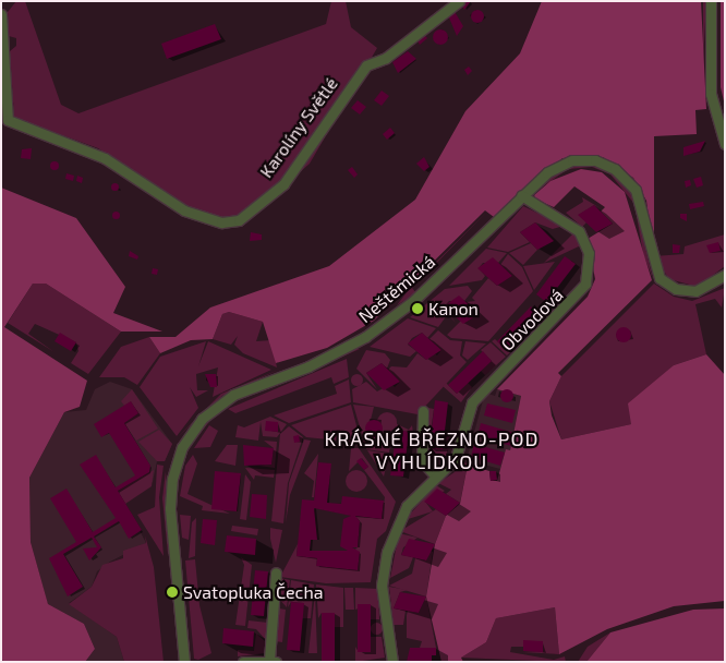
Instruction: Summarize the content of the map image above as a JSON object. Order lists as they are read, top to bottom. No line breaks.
{"streets":{"street":["Karolíny Světlé","Neštěmická","Obvodová"]},"crossings":[["Neštěmická","Obvodová"]],"districts":["KRÁSNÉ BŘEZNO-POD VYHLÍDKOU"],"places":["Kanon","Svatopluka Čecha"]}
